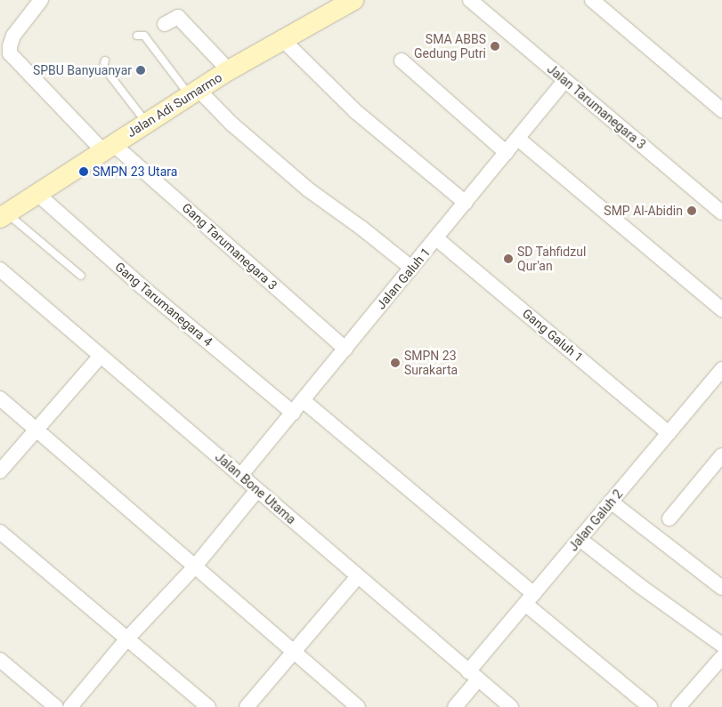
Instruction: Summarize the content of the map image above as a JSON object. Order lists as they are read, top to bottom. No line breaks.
{"streets":{"main road":["Jalan Adi Sumarmo"],"street":["Jalan Tarumanegara 3","Gang Tarumanegara 3","Jalan Galuh 1","Gang Tarumanegara 4","Gang Galuh 1","Jalan Bone Utama","Jalan Galuh 2"]},"crossings":[["Jalan Adi Sumarmo","Gang Tarumanegara 3"],["Jalan Adi Sumarmo","Gang Tarumanegara 4"],["Jalan Tarumanegara 3","Jalan Galuh 1"],["Gang Tarumanegara 3","Jalan Galuh 1"],["Jalan Galuh 1","Gang Tarumanegara 4"],["Jalan Galuh 1","Gang Galuh 1"],["Jalan Galuh 1","Jalan Bone Utama"],["Gang Galuh 1","Jalan Galuh 2"],["Jalan Bone Utama","Jalan Galuh 2"]],"places":["SMA ABBS Gedung Putri","SPBU Banyuanyar","SMPN 23 Utara","SMP Al-Abidin","SD Tahfidzul Qur'an","SMPN 23 Surakarta"]}
